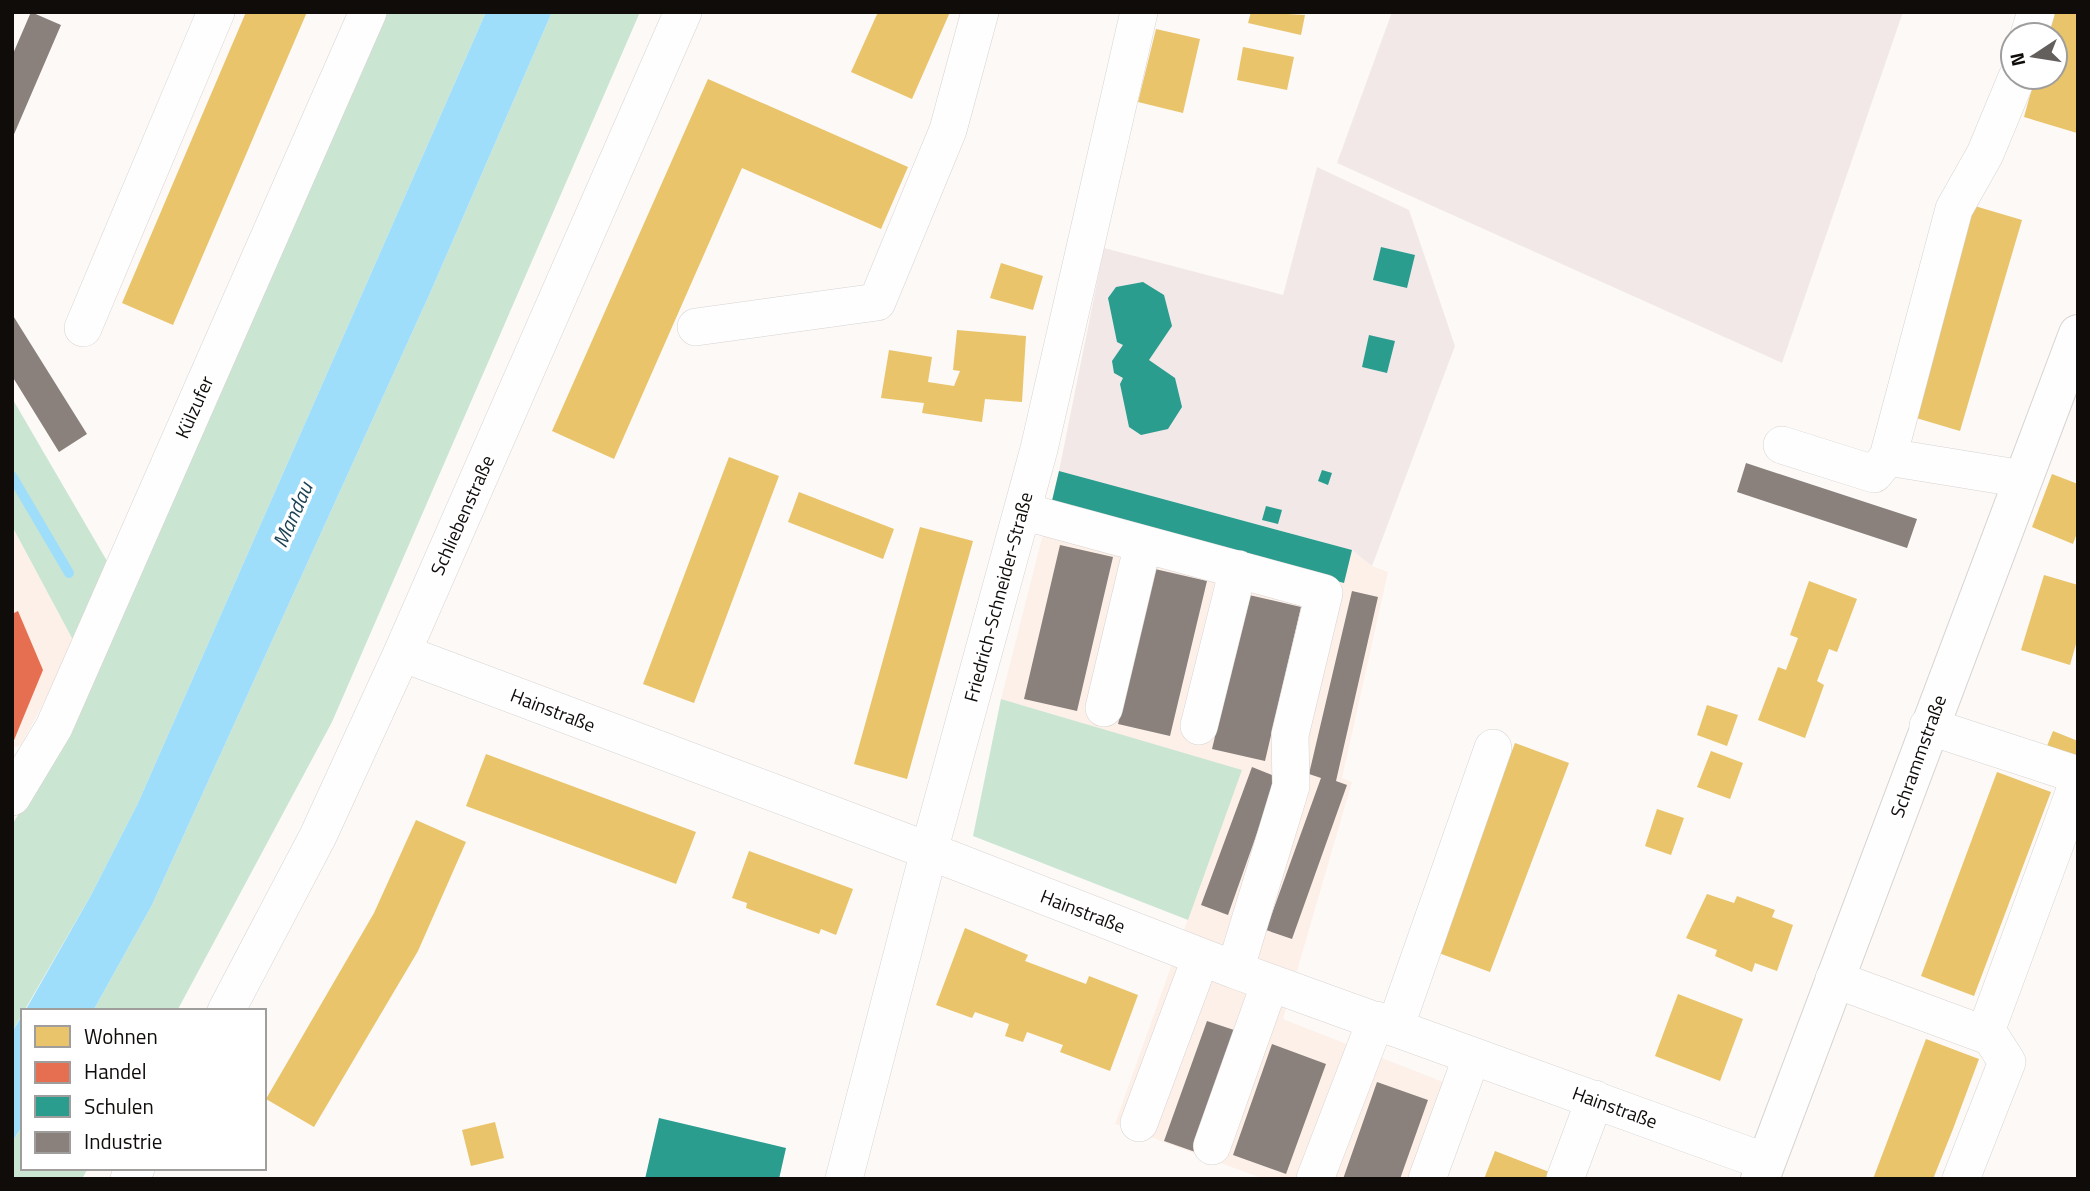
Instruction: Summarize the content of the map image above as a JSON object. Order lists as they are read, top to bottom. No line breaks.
{"streets":{"main road":["Schrammstraße"],"street":["Külzufer","Schliebenstraße","Friedrich-Schneider-Straße","Hainstraße"]},"crossings":[["Schliebenstraße","Hainstraße"],["Friedrich-Schneider-Straße","Hainstraße"],["Hainstraße","Schrammstraße"]],"water":["Mandau"],"legend":["Wohnen","Handel","Schulen","Industrie"],"north":"left"}
